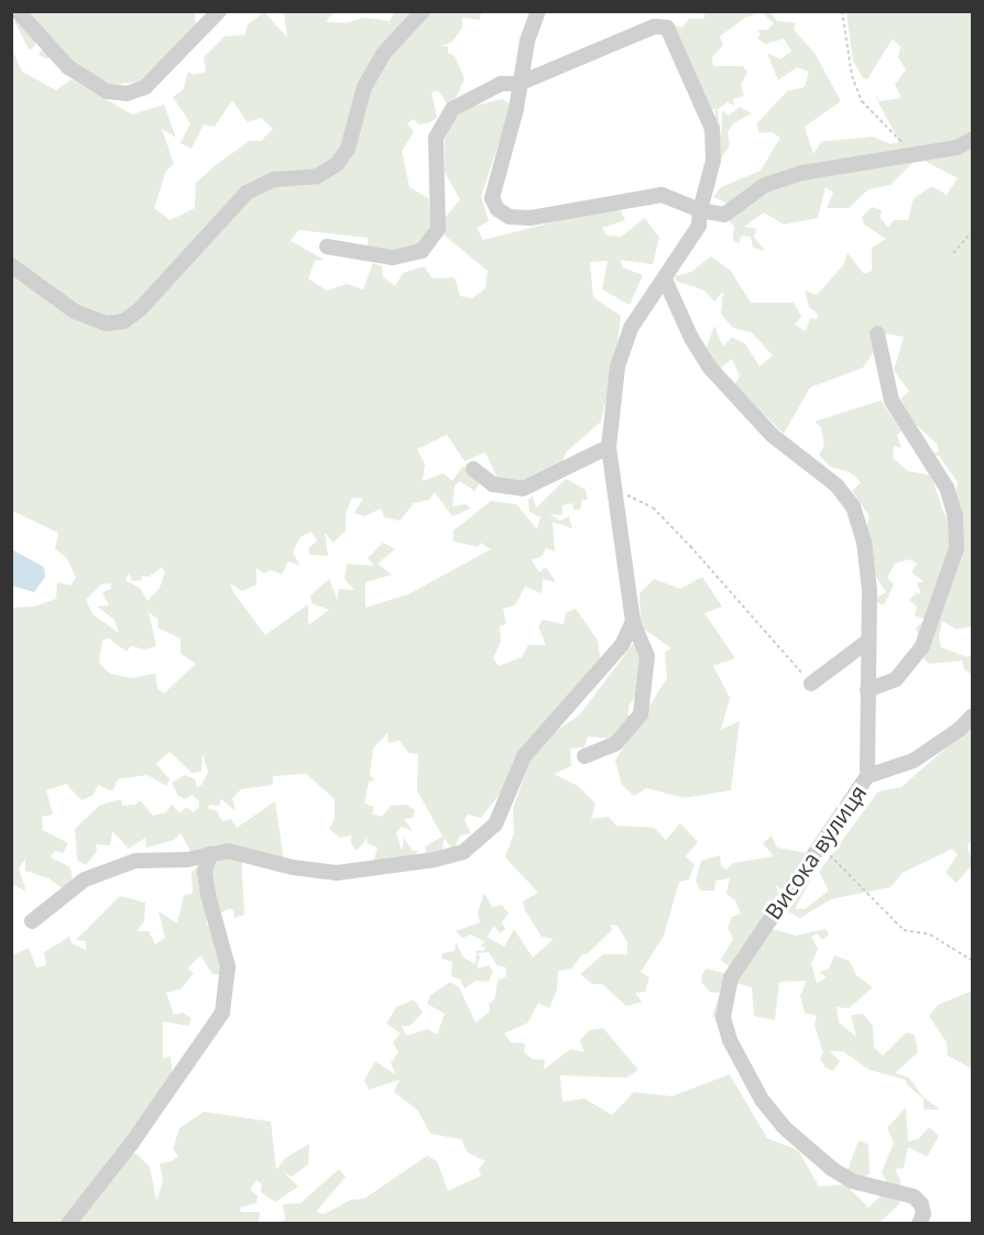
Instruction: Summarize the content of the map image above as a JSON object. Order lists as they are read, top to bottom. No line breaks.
{"streets":{"street":["Висока вулиця"]}}
